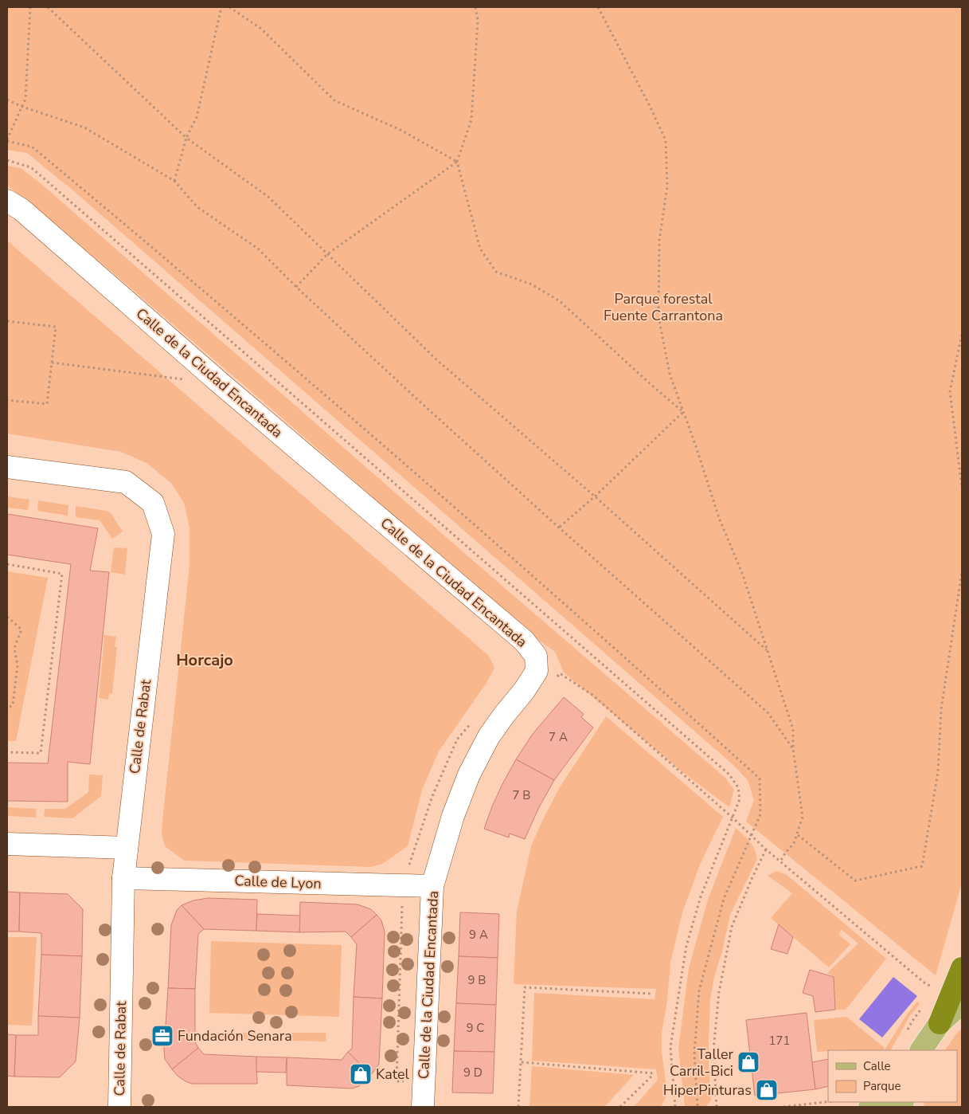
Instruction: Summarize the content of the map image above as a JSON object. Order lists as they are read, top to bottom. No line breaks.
{"streets":{"street":["Calle de la Ciudad Encantada","Calle de Rabat","Calle de Lyon"]},"crossings":[["Calle de la Ciudad Encantada","Calle de Lyon"],["Calle de Rabat","Calle de Lyon"]],"districts":["Horcajo"],"parks":["Parque forestal Fuente Carrantona"],"places":{"office":["Fundación Senara"],"shop":["Taller Carril-Bici","Katel","HiperPinturas"]},"house_numbers":["7 A","7 B","9 A","9 B","9 C","171","9 D"],"legend":["Calle","Parque"]}
